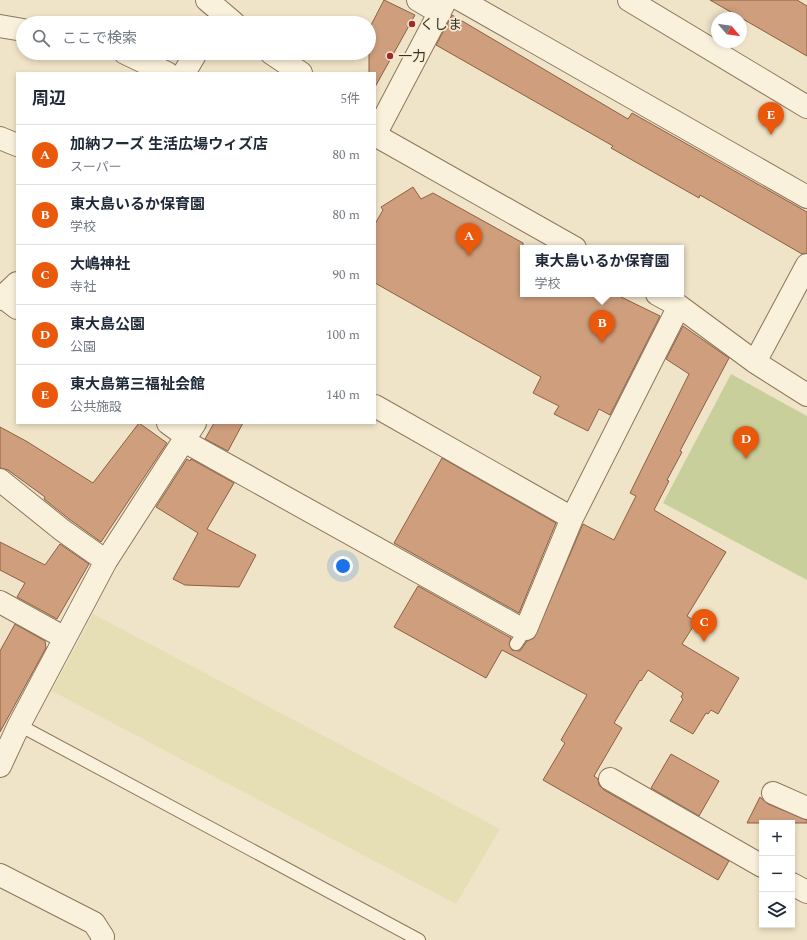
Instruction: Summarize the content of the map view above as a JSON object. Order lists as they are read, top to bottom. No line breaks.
{"places":["くしま","一力"],"north":"bottom right","page":{"search":"ここで検索","heading":["周辺","5件"],"pins":["E","A","B","D","C"],"list":[{"mark":"A","name":"加納フーズ 生活広場ウィズ店","note":"スーパー","value":"80 m"},{"mark":"B","name":"東大島いるか保育園","note":"学校","value":"80 m"},{"mark":"C","name":"大嶋神社","note":"寺社","value":"90 m"},{"mark":"D","name":"東大島公園","note":"公園","value":"100 m"},{"mark":"E","name":"東大島第三福祉会館","note":"公共施設","value":"140 m"}],"popup":["東大島いるか保育園","学校"],"map_buttons":["+","−"]}}
